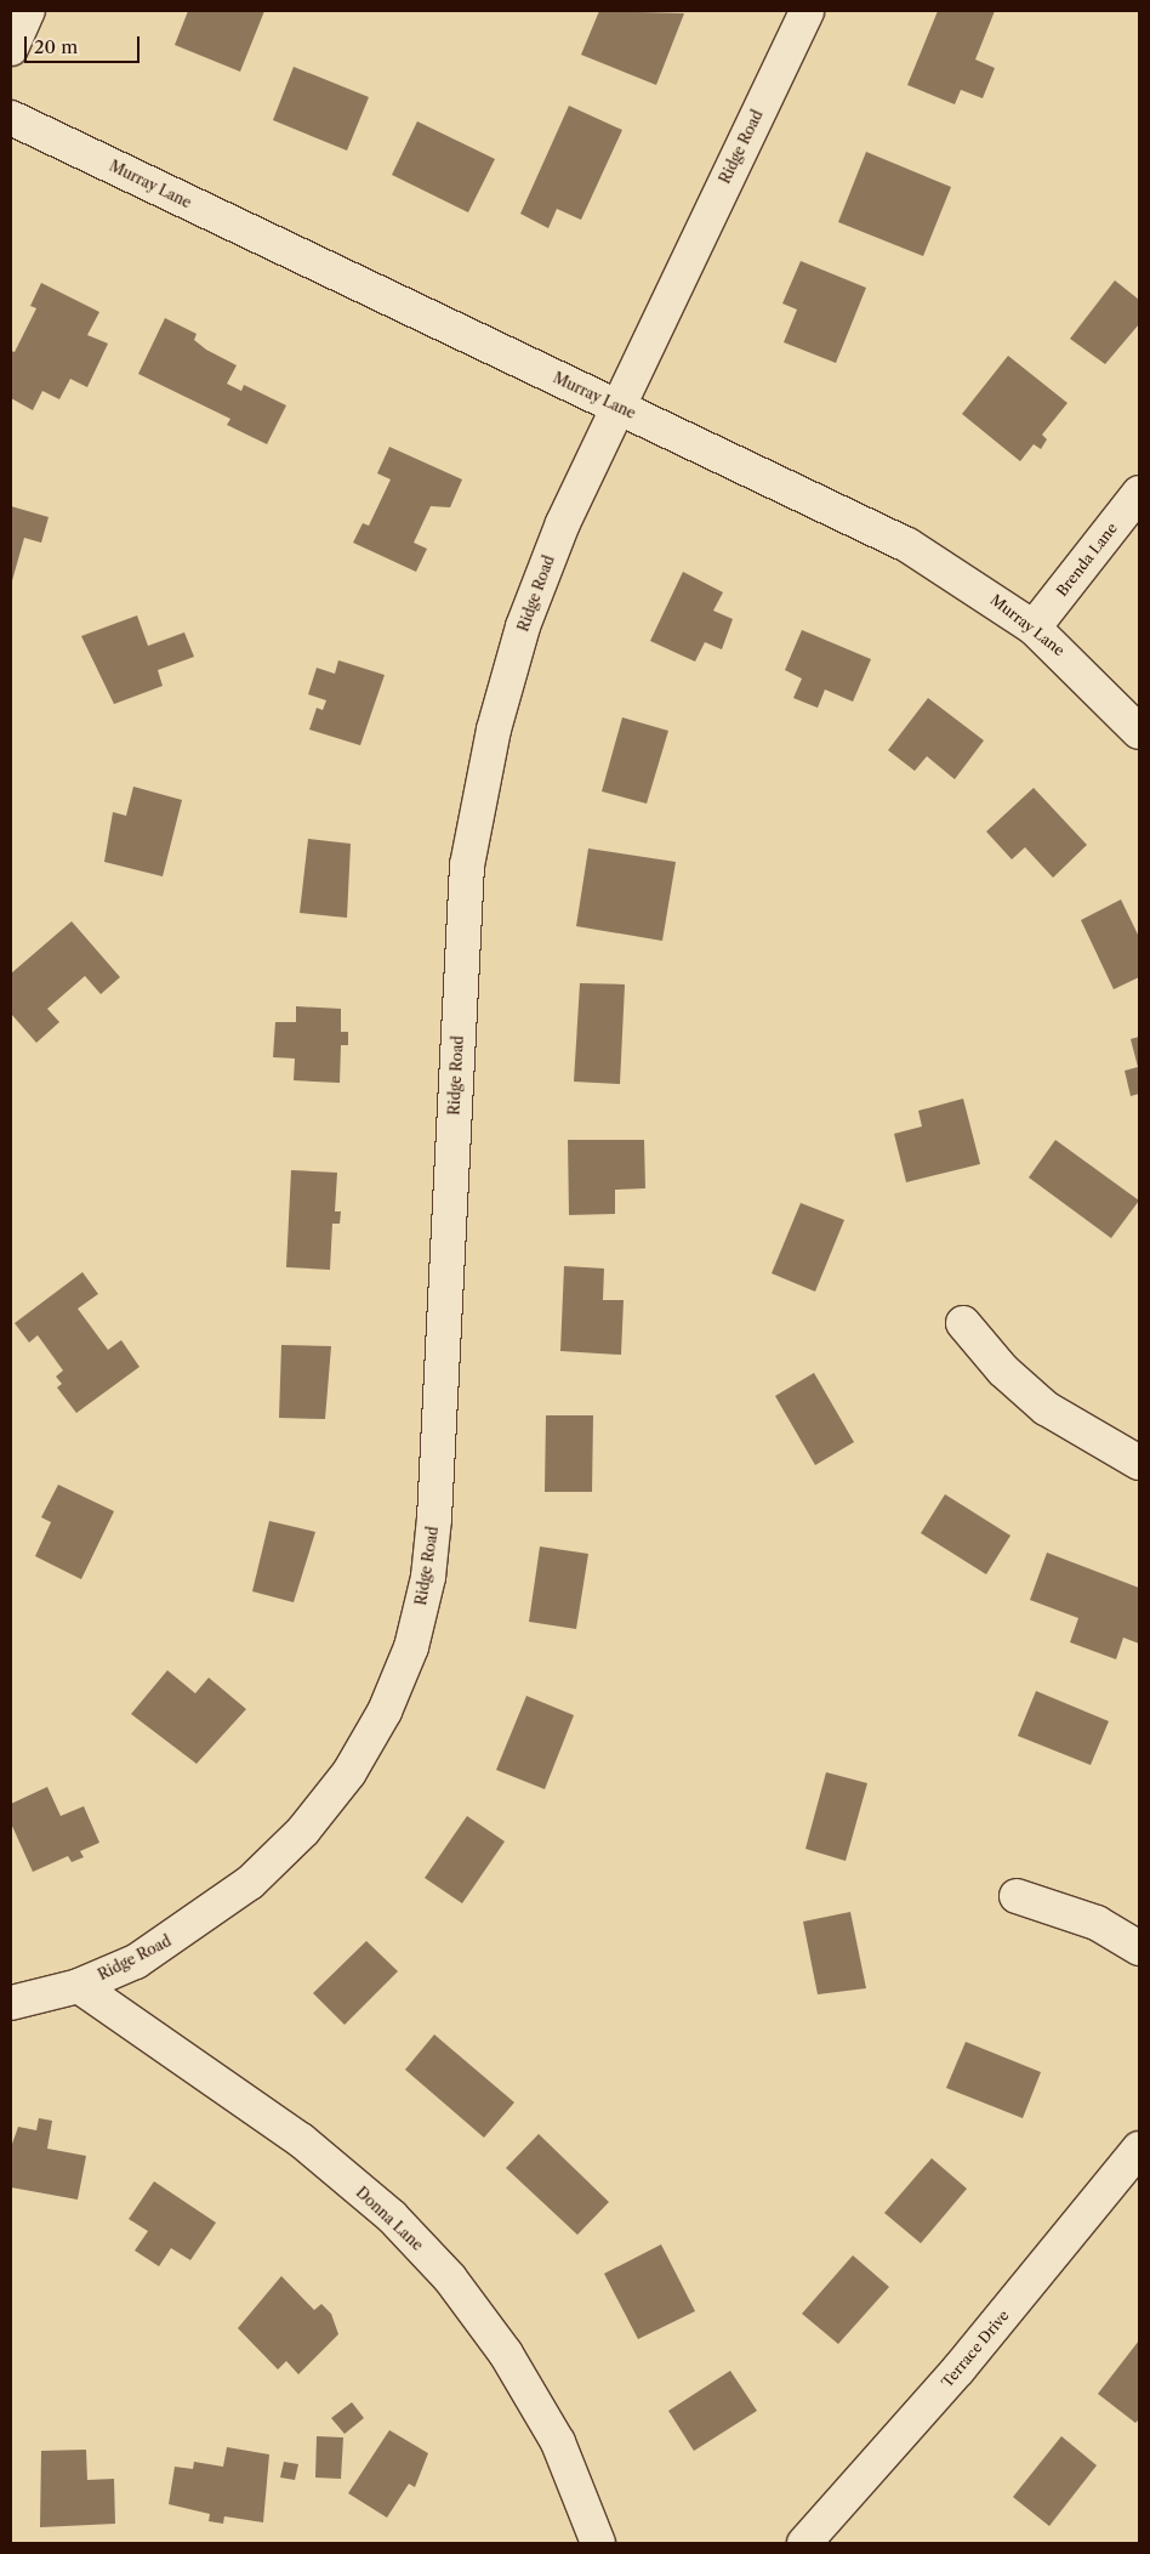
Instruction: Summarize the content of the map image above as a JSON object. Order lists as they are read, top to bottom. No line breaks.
{"streets":{"street":["Ridge Road","Murray Lane","Brenda Lane","Donna Lane","Terrace Drive"]},"crossings":[["Ridge Road","Murray Lane"],["Ridge Road","Donna Lane"],["Murray Lane","Brenda Lane"]],"scale_bar":"20 m"}
